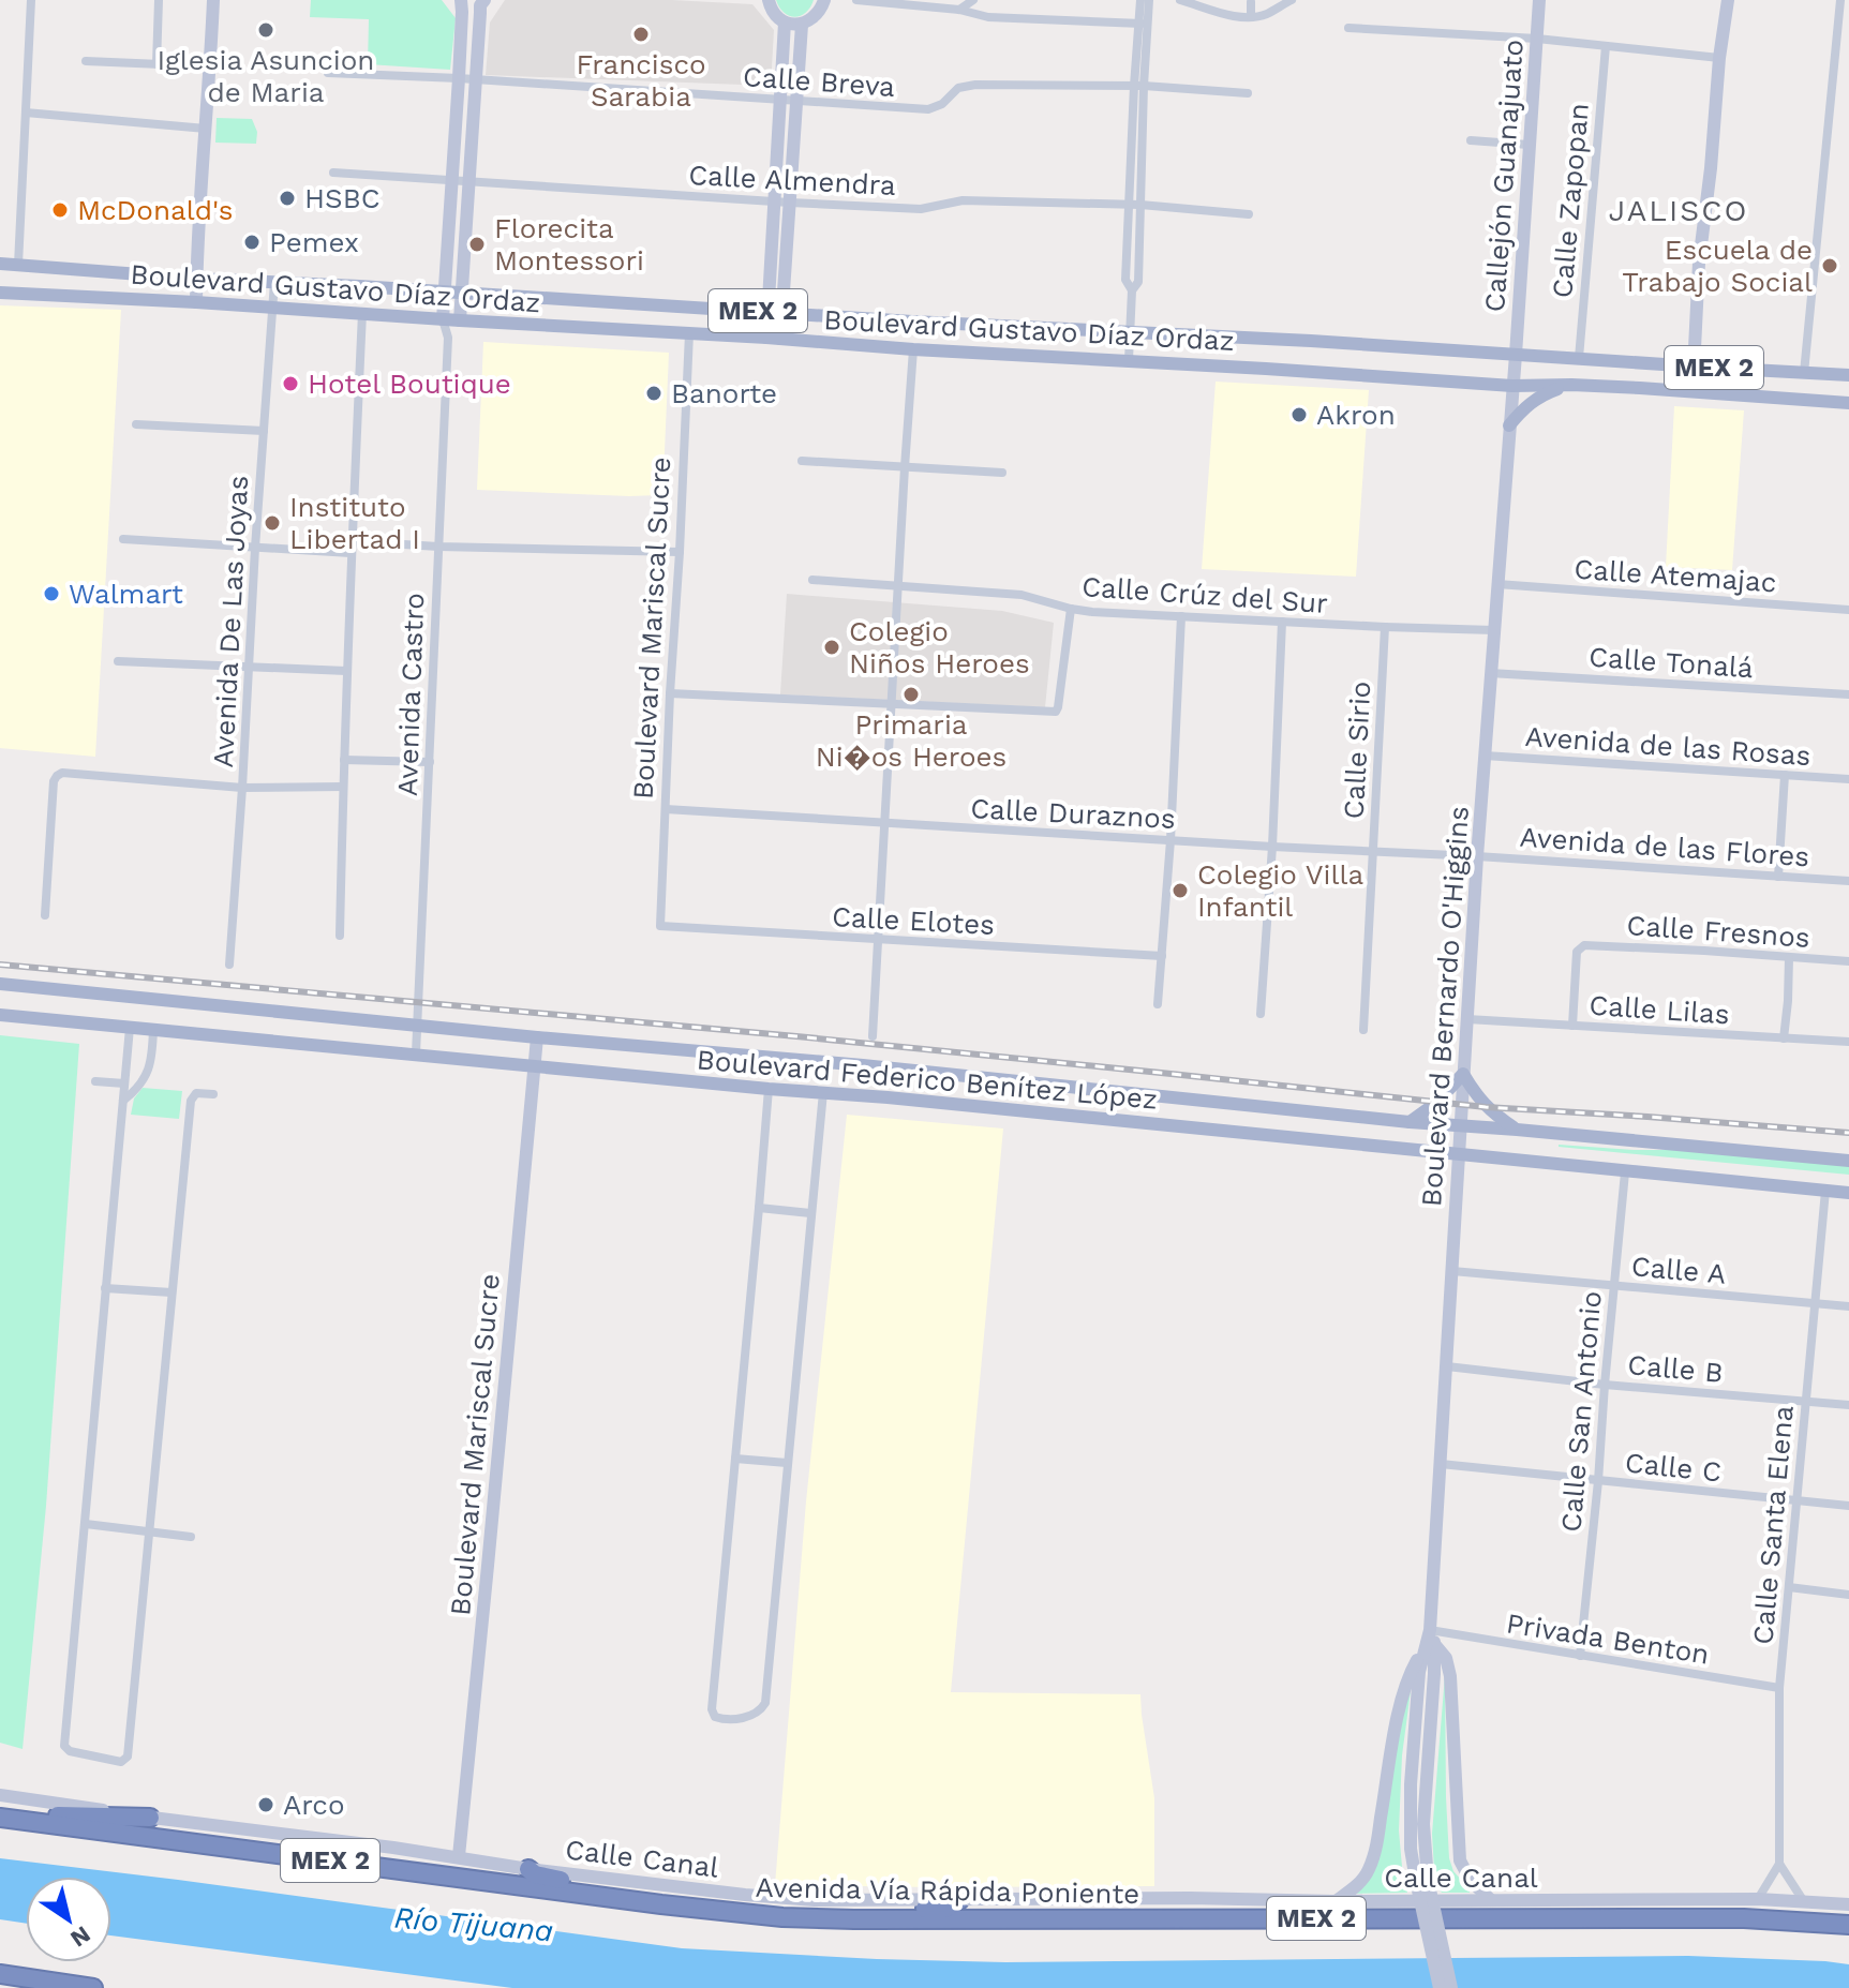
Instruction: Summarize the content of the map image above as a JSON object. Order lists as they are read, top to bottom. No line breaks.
{"streets":{"highway":["MEX 2","Avenida Vía Rápida Poniente"],"main road":["Callejón Guanajuato","Boulevard Gustavo Díaz Ordaz","Boulevard Mariscal Sucre","Boulevard Bernardo O'Higgins","Boulevard Federico Benítez López","Calle Canal"],"street":["Calle Breva","Calle Almendra","Calle Zapopan","Calle Atemajac","Calle Crúz del Sur","Avenida De Las Joyas","Calle Tonalá","Avenida Castro","Avenida de las Rosas","Calle Sirio","Calle Duraznos","Avenida de las Flores","Calle Elotes","Calle Fresnos","Calle Lilas","Calle A","Calle B","Calle San Antonio","Calle C","Calle Santa Elena","Privada Benton"]},"crossings":[["Callejón Guanajuato","Boulevard Gustavo Díaz Ordaz"],["Callejón Guanajuato","Boulevard Bernardo O'Higgins"],["Calle Zapopan","Boulevard Gustavo Díaz Ordaz"],["Boulevard Gustavo Díaz Ordaz","Avenida De Las Joyas"],["Boulevard Gustavo Díaz Ordaz","Boulevard Mariscal Sucre"],["Boulevard Gustavo Díaz Ordaz","Avenida Castro"],["Boulevard Gustavo Díaz Ordaz","Boulevard Bernardo O'Higgins"],["Calle Atemajac","Boulevard Bernardo O'Higgins"],["Calle Crúz del Sur","Calle Sirio"],["Calle Crúz del Sur","Boulevard Bernardo O'Higgins"],["Boulevard Mariscal Sucre","Calle Duraznos"],["Boulevard Mariscal Sucre","Calle Elotes"],["Boulevard Mariscal Sucre","Boulevard Federico Benítez López"],["Boulevard Mariscal Sucre","Calle Canal"],["Calle Tonalá","Boulevard Bernardo O'Higgins"],["Avenida Castro","Boulevard Federico Benítez López"],["Avenida de las Rosas","Boulevard Bernardo O'Higgins"],["Calle Sirio","Calle Duraznos"],["Calle Duraznos","Avenida de las Flores"],["Calle Duraznos","Boulevard Bernardo O'Higgins"],["Avenida de las Flores","Boulevard Bernardo O'Higgins"],["Calle Fresnos","Calle Lilas"],["Boulevard Bernardo O'Higgins","Calle Lilas"],["Boulevard Bernardo O'Higgins","Boulevard Federico Benítez López"],["Boulevard Bernardo O'Higgins","Calle A"],["Boulevard Bernardo O'Higgins","Calle B"],["Boulevard Bernardo O'Higgins","Calle C"],["Boulevard Bernardo O'Higgins","Privada Benton"],["Boulevard Federico Benítez López","Calle San Antonio"],["Boulevard Federico Benítez López","Calle Santa Elena"],["Calle A","Calle San Antonio"],["Calle A","Calle Santa Elena"],["Calle B","Calle San Antonio"],["Calle B","Calle Santa Elena"],["Calle San Antonio","Calle C"],["Calle San Antonio","Privada Benton"],["Calle C","Calle Santa Elena"],["Calle Santa Elena","Privada Benton"]],"districts":["JALISCO"],"water":["Río Tijuana"],"places":["Iglesia Asuncion de Maria","Francisco Sarabia","HSBC","McDonald's","Pemex","Florecita Montessori","Escuela de Trabajo Social","Hotel Boutique","Banorte","Akron","Instituto Libertad I","Walmart","Colegio Niños Heroes","Primaria Ni�os Heroes","Colegio Villa Infantil","Arco"],"north":"bottom right"}
